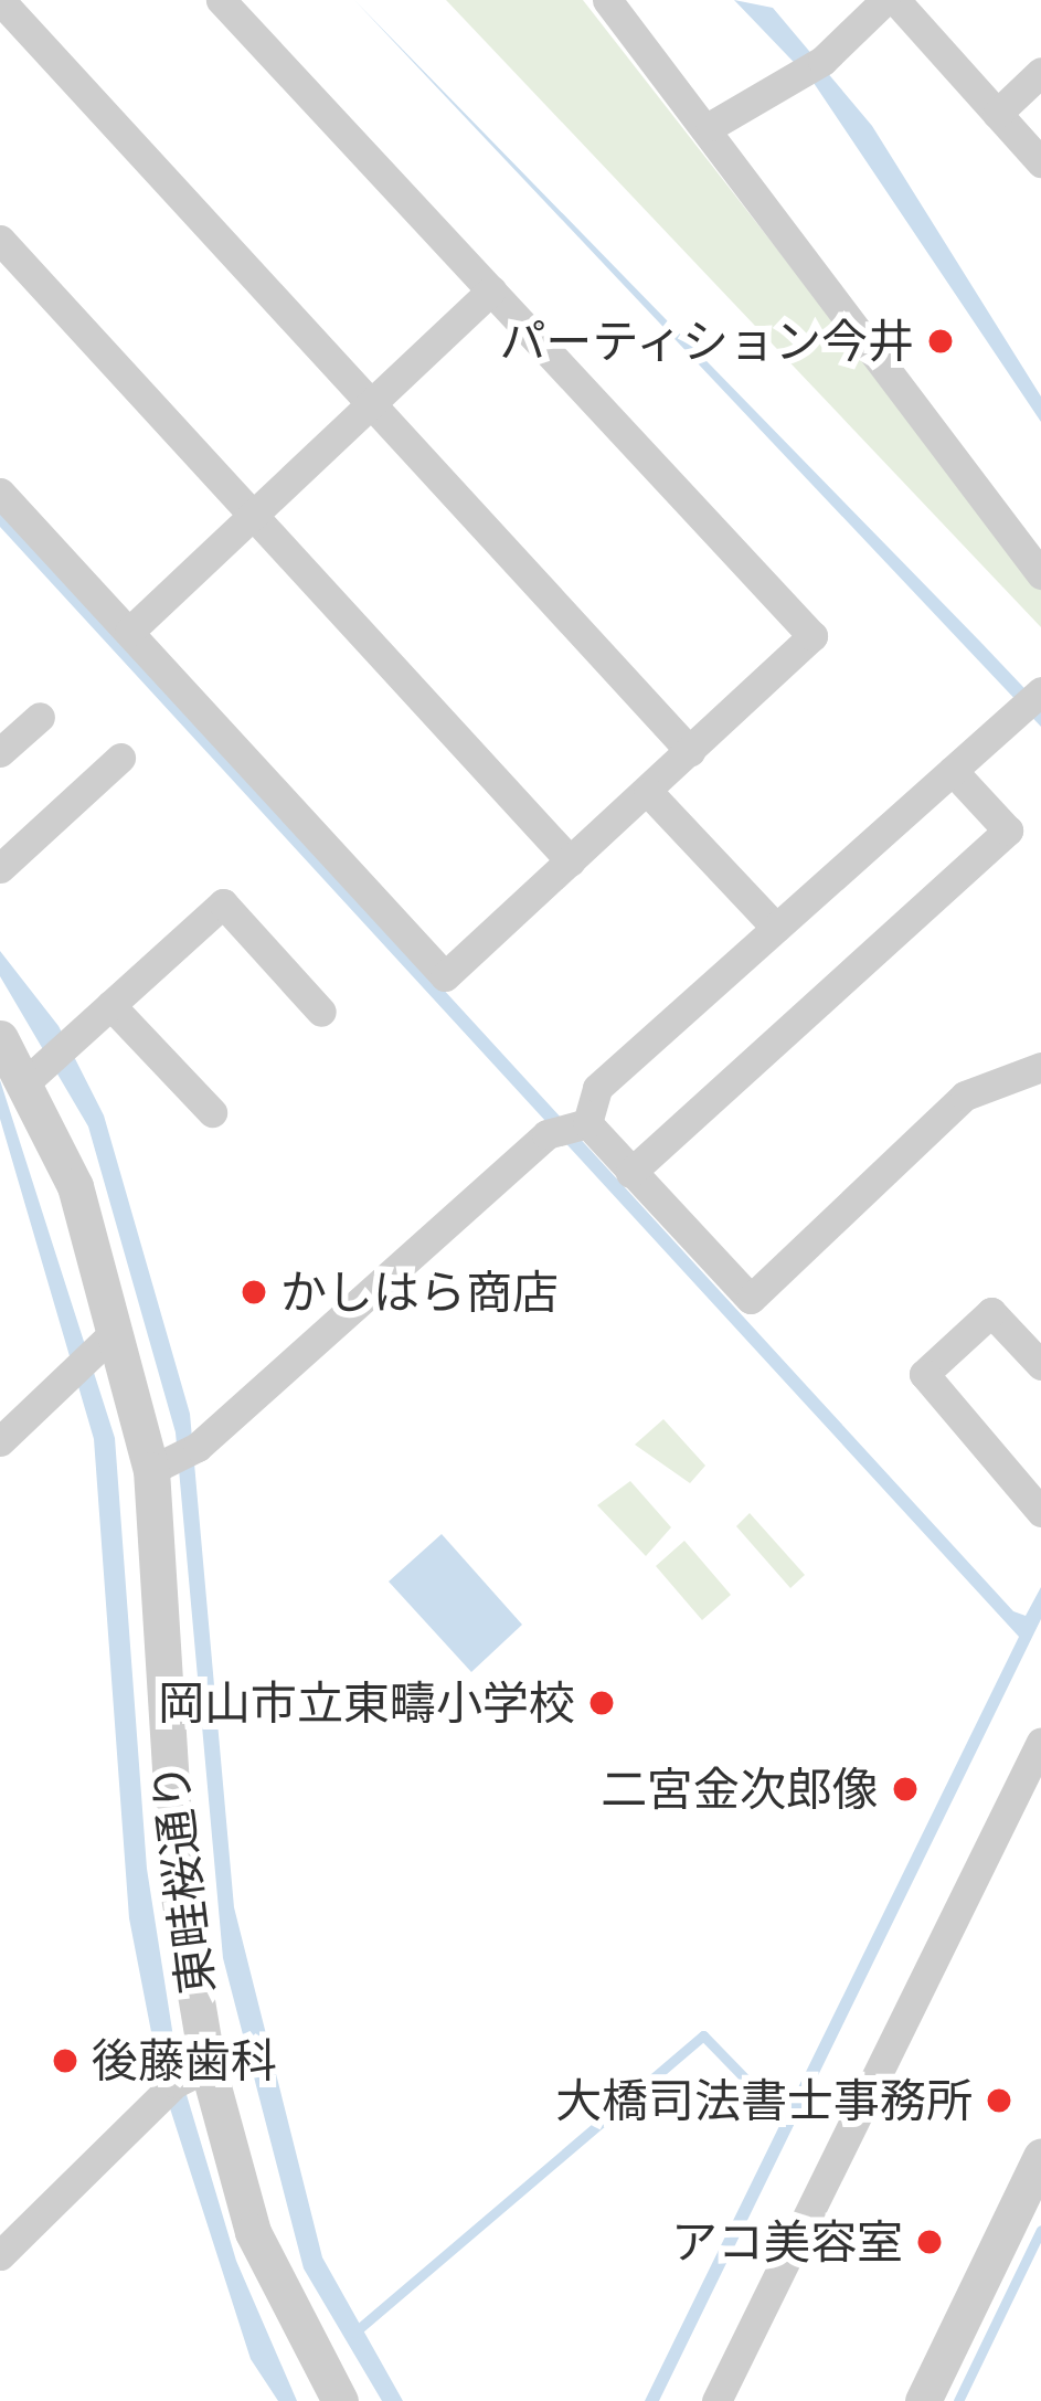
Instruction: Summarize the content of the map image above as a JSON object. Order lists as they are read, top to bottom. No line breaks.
{"streets":{"street":["東畦桜通り"]},"places":["パーティション今井","かしはら商店","岡山市立東疇小学校","二宮金次郎像","後藤歯科","大橋司法書士事務所","アコ美容室"]}
